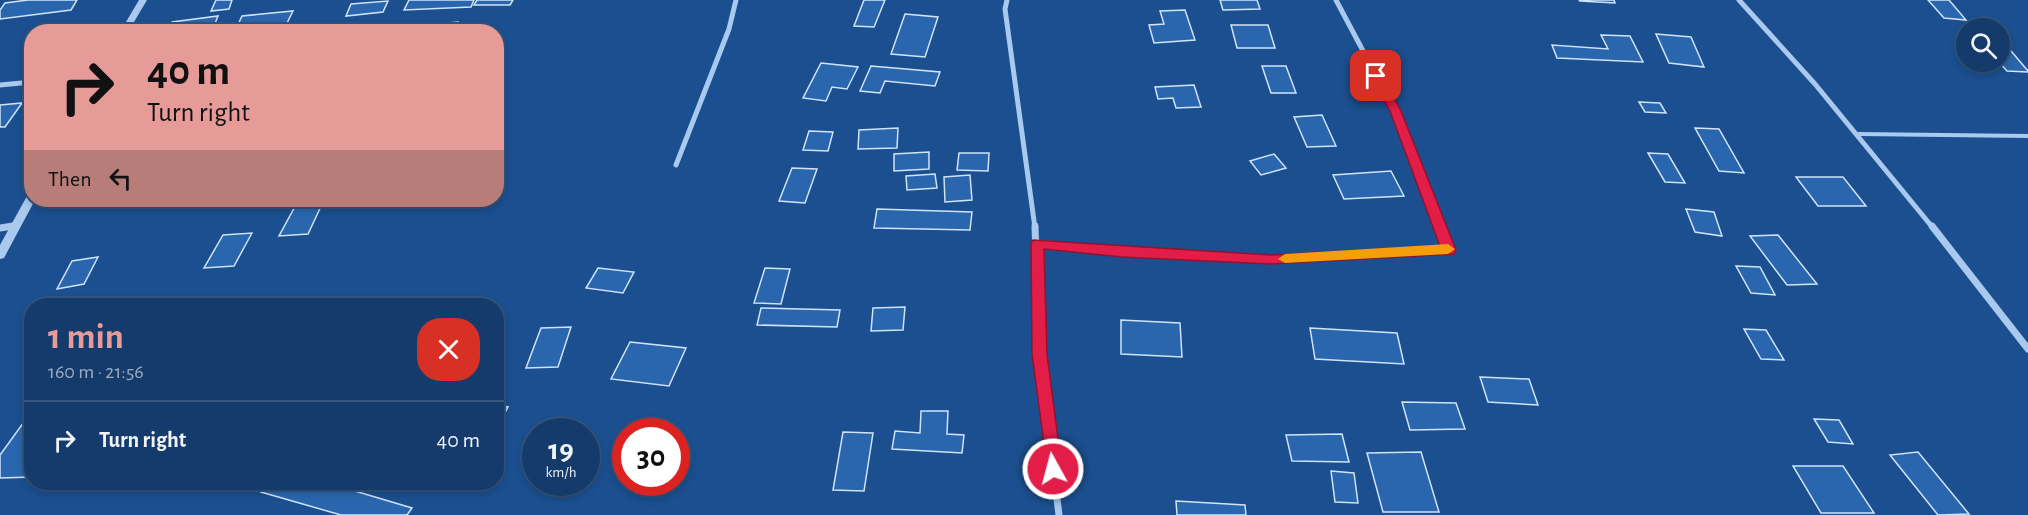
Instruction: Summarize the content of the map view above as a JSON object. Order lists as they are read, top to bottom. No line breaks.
{"page":{"turn":["40 m","Turn right"],"then":"Then","heading":["1 min","160 m · 21:56"],"list":[{"name":"Turn right","value":"40 m"}],"speed":"19 km/h","limit":"30"}}
